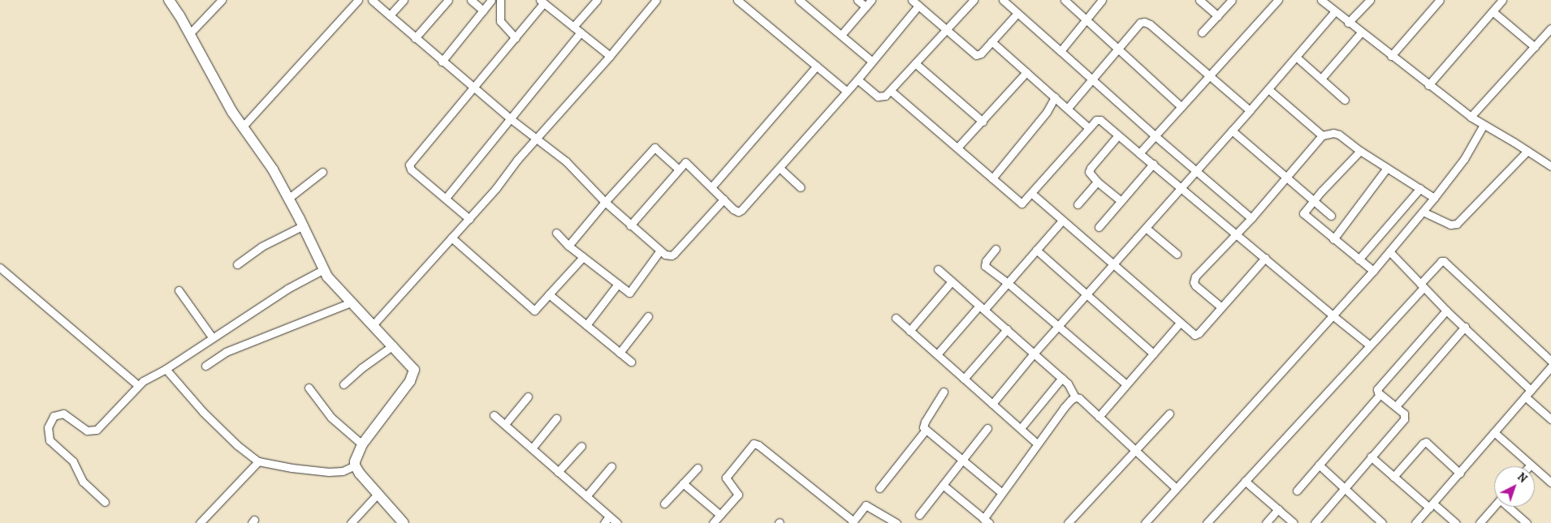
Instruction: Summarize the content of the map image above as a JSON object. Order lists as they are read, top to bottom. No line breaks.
{"north":"top right"}
